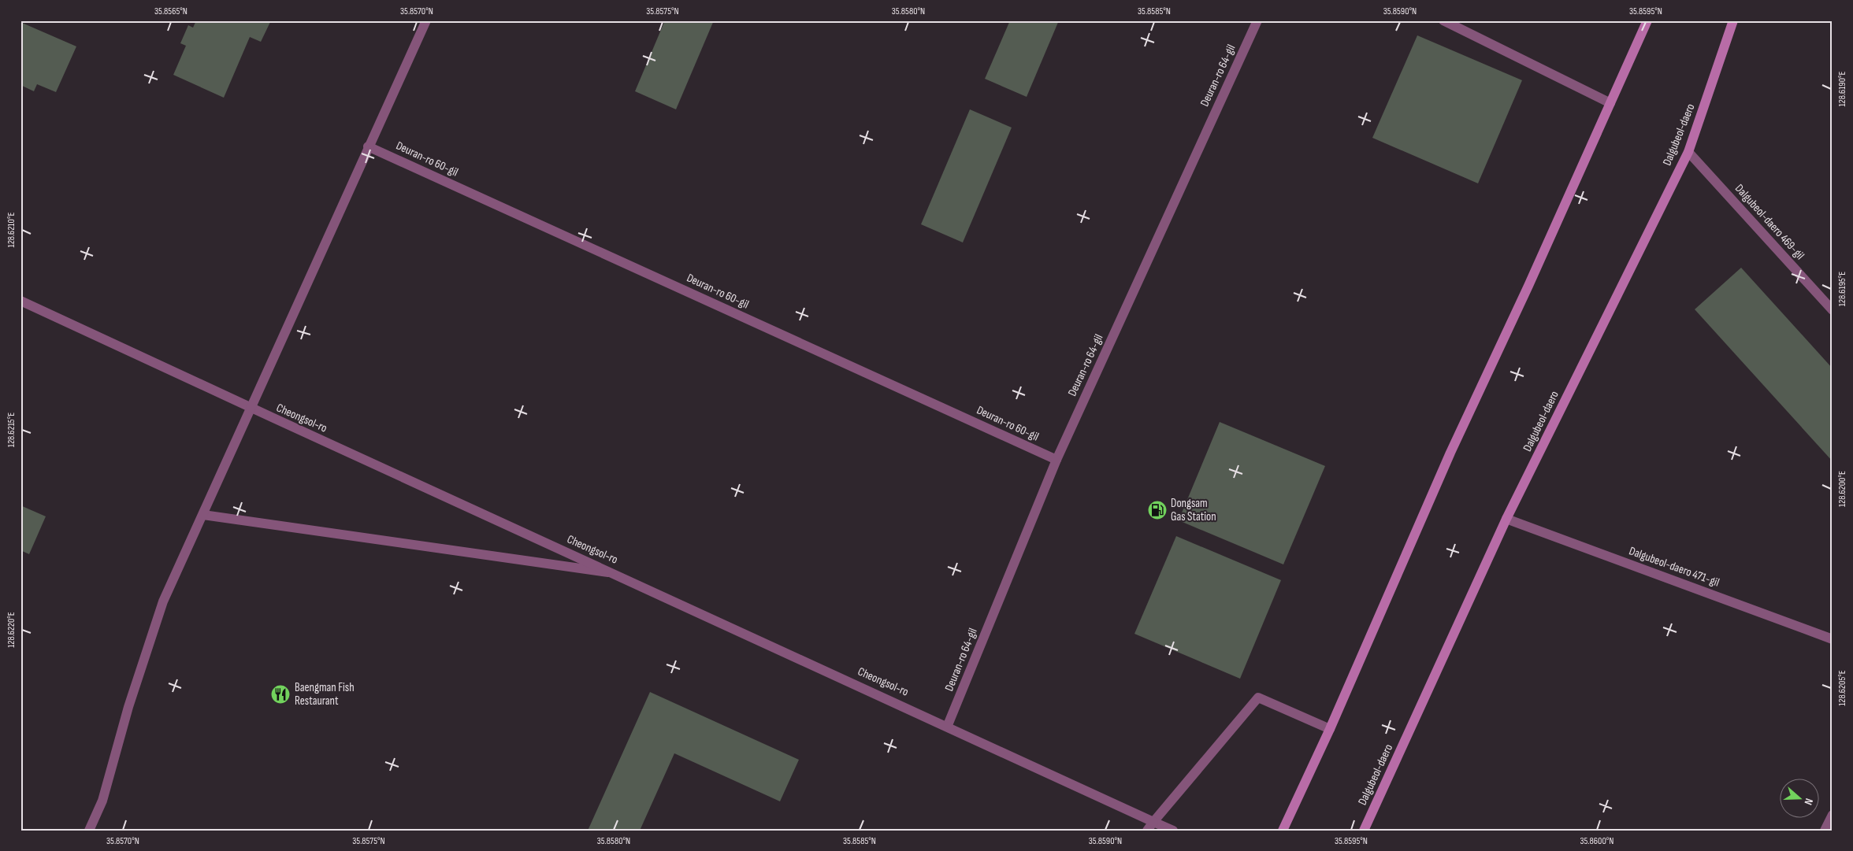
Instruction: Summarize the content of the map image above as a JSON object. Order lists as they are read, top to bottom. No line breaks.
{"streets":{"main road":["Dalgubeol-daero"],"street":["Deuran-ro 64-gil","Deuran-ro 60-gil","Dalgubeol-daero 469-gil","Cheongsol-ro","Dalgubeol-daero 471-gil"]},"crossings":[["Deuran-ro 64-gil","Deuran-ro 60-gil"],["Deuran-ro 64-gil","Cheongsol-ro"],["Dalgubeol-daero","Dalgubeol-daero 469-gil"],["Dalgubeol-daero","Dalgubeol-daero 471-gil"]],"places":{"fuel station":["Dongsam Gas Station"],"restaurant":["Baengman Fish Restaurant"]},"north":"right","coordinates":["35.8565°N","35.8570°N","35.8575°N","35.8580°N","35.8585°N","35.8590°N","35.8595°N","128.6190°E","128.6210°E","128.6195°E","128.6215°E","128.6200°E","128.6220°E","128.6205°E","35.8600°N"]}
